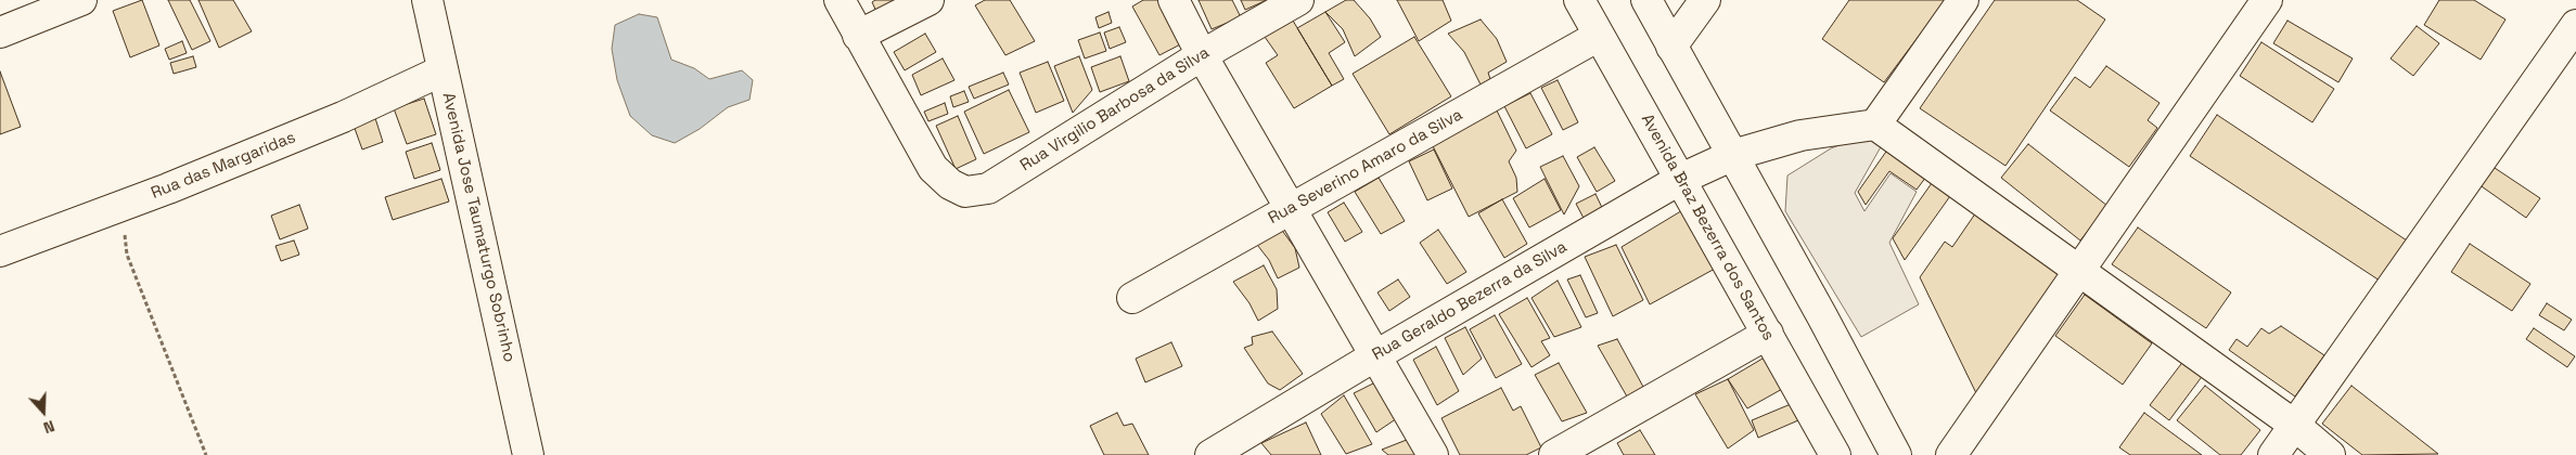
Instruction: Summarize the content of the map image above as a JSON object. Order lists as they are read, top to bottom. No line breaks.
{"streets":{"street":["Rua Virgilio Barbosa da Silva","Rua das Margaridas","Rua Severino Amaro da Silva","Avenida Jose Taumaturgo Sobrinho","Avenida Braz Bezerra dos Santos","Rua Geraldo Bezerra da Silva"]},"crossings":[["Rua das Margaridas","Avenida Jose Taumaturgo Sobrinho"],["Rua Severino Amaro da Silva","Avenida Braz Bezerra dos Santos"],["Avenida Braz Bezerra dos Santos","Rua Geraldo Bezerra da Silva"]],"north":"bottom"}
